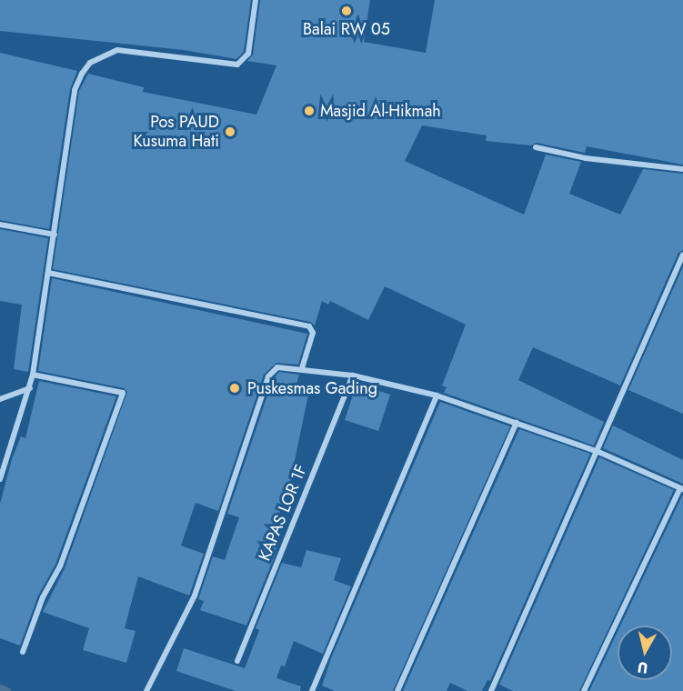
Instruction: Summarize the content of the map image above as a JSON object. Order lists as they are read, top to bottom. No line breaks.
{"streets":{"street":["KAPAS LOR 1F"]},"places":["Balai RW 05","Masjid Al-Hikmah","Pos PAUD Kusuma Hati","Puskesmas Gading"],"north":"bottom"}
